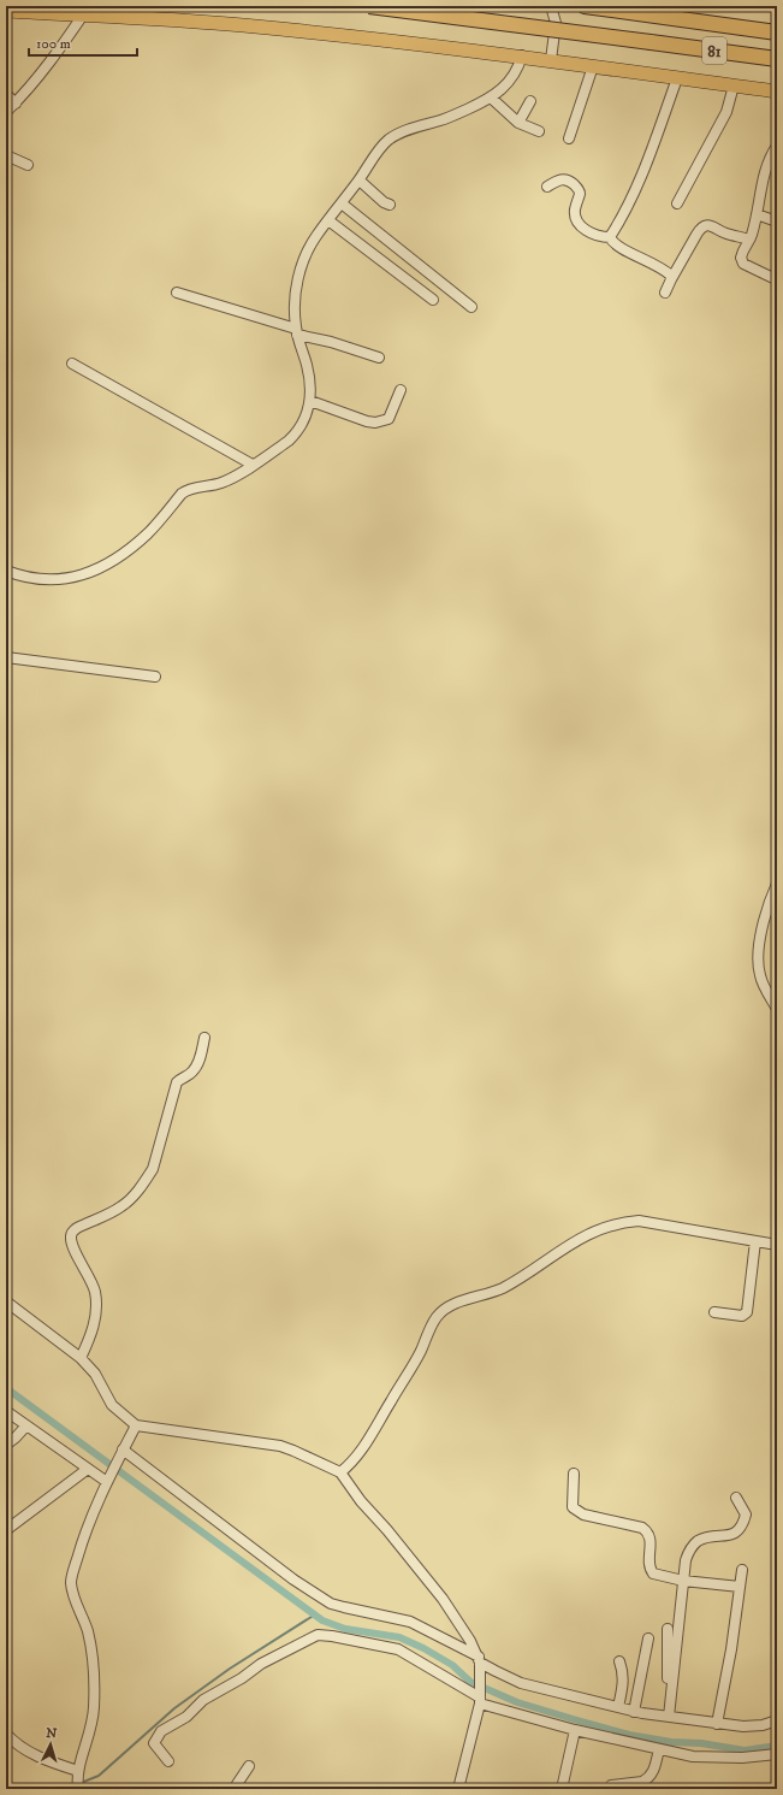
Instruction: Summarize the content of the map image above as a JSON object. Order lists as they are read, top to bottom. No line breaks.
{"streets":{"highway":["81"]},"scale_bar":"100 m","north":"top"}
